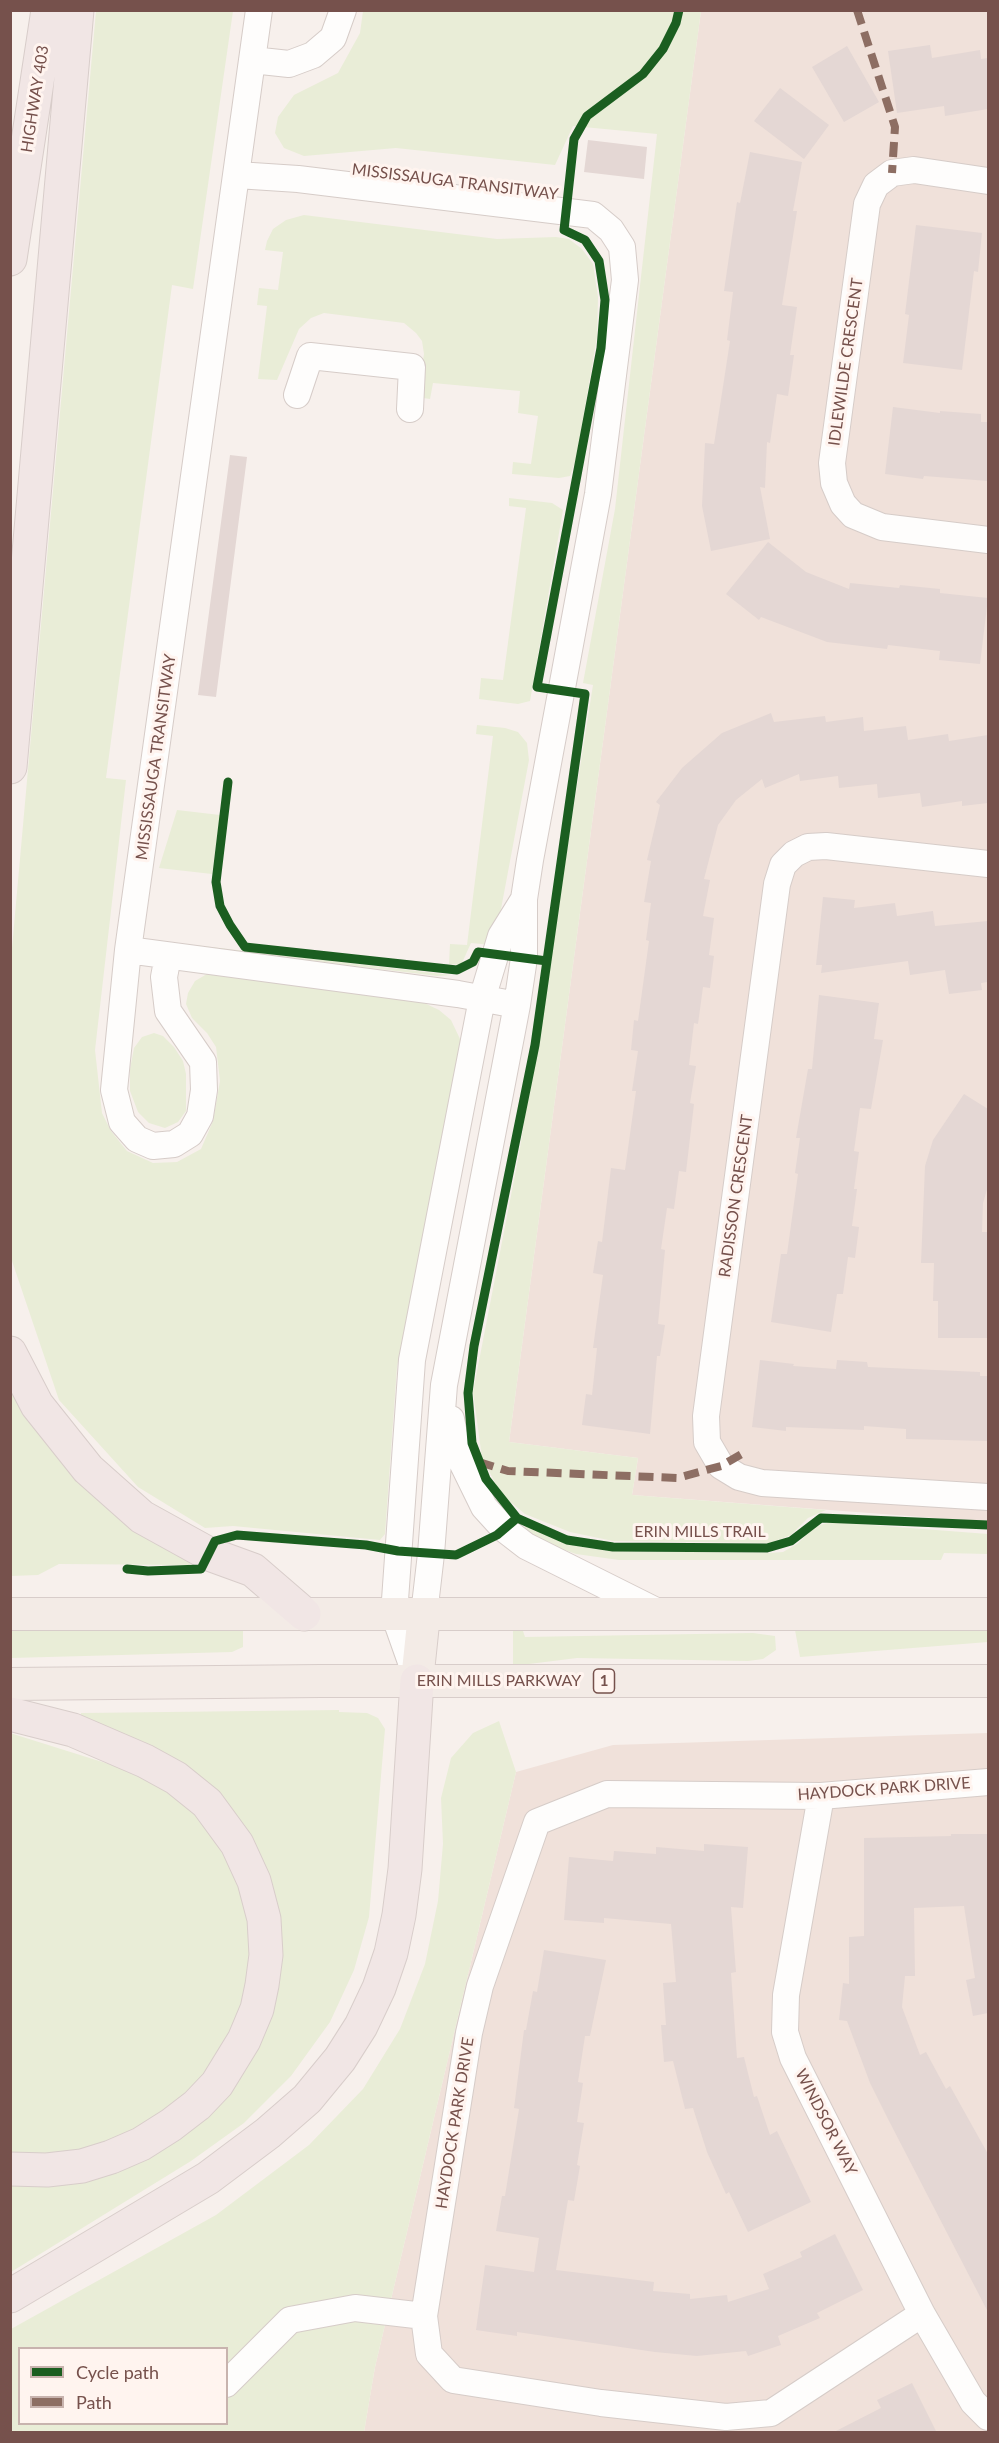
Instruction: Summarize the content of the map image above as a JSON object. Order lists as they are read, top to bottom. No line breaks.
{"streets":{"highway":["HIGHWAY 403"],"main road":["ERIN MILLS PARKWAY","1"],"street":["MISSISSAUGA TRANSITWAY","IDLEWILDE CRESCENT","RADISSON CRESCENT","HAYDOCK PARK DRIVE","WINDSOR WAY"],"cycle path":["ERIN MILLS TRAIL"]},"crossings":[["HAYDOCK PARK DRIVE","WINDSOR WAY"]],"legend":["Cycle path","Path"]}
